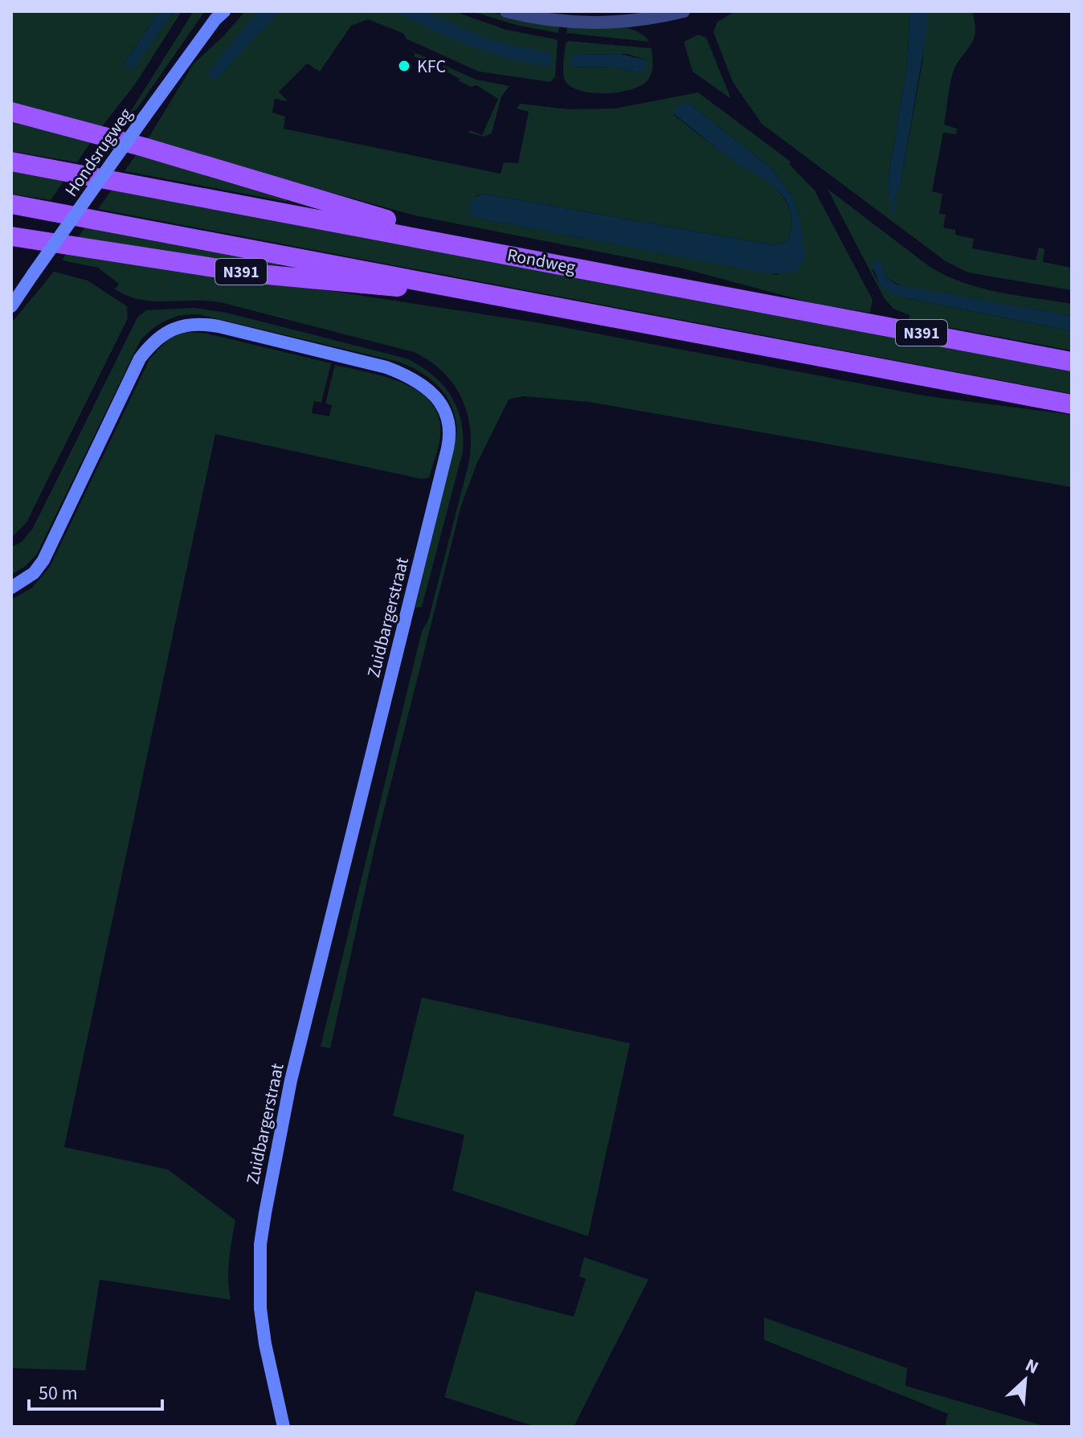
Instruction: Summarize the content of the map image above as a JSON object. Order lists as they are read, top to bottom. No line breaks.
{"streets":{"main road":["Rondweg","N391"],"street":["Hondsrugweg","Zuidbargerstraat"]},"crossings":[["Rondweg","N391"]],"places":["KFC"],"scale_bar":"50 m","north":"top right"}
